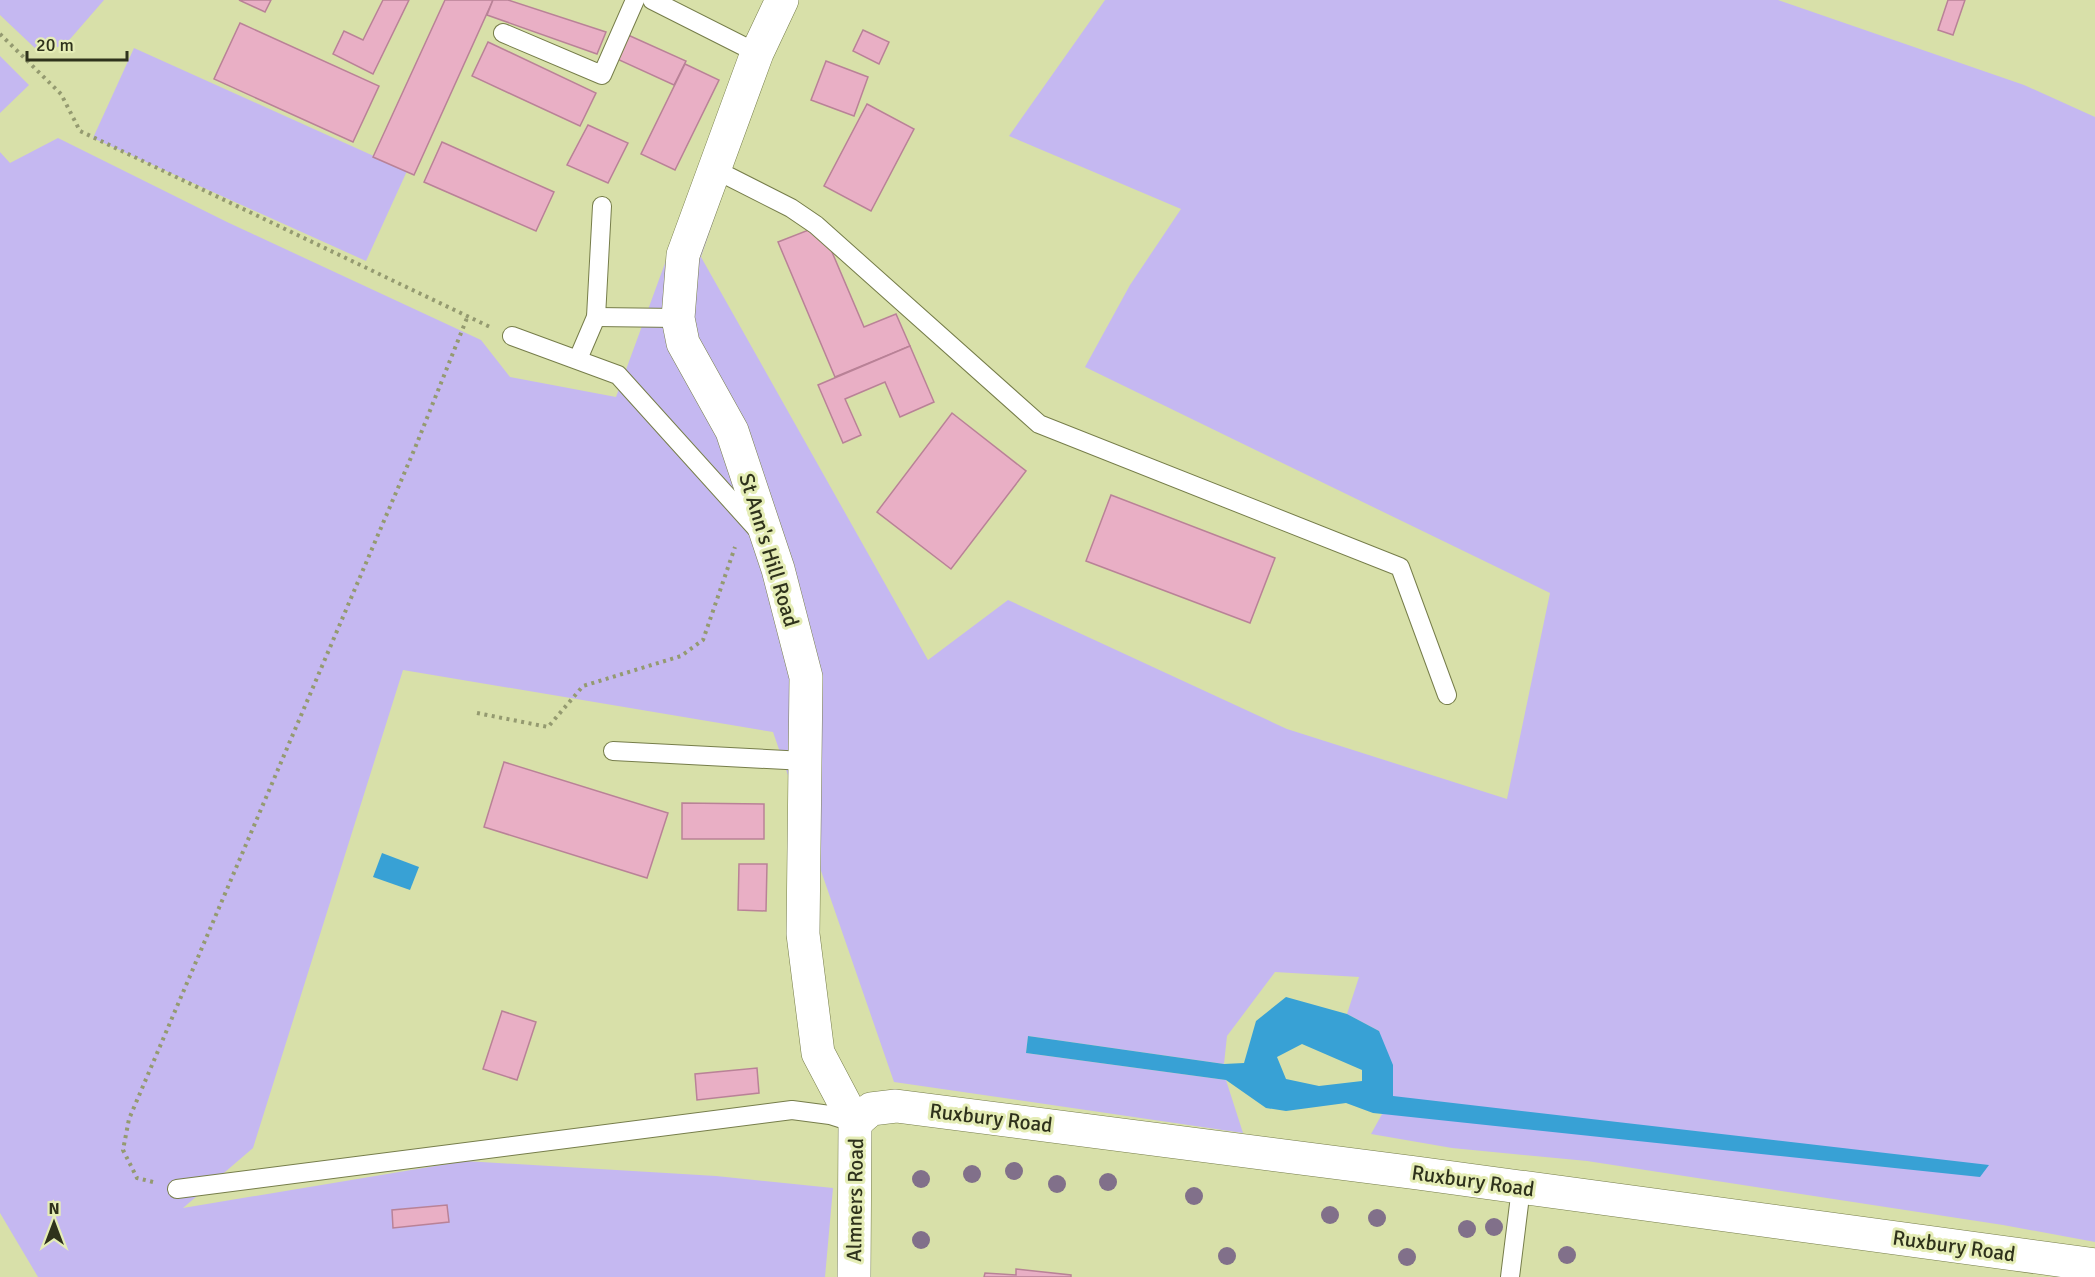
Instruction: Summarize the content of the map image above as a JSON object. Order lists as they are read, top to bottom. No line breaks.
{"streets":{"street":["St Ann's Hill Road","Ruxbury Road","Almners Road"]},"crossings":[["St Ann's Hill Road","Ruxbury Road"],["St Ann's Hill Road","Almners Road"],["Ruxbury Road","Almners Road"]],"scale_bar":"20 m","north":"top"}
